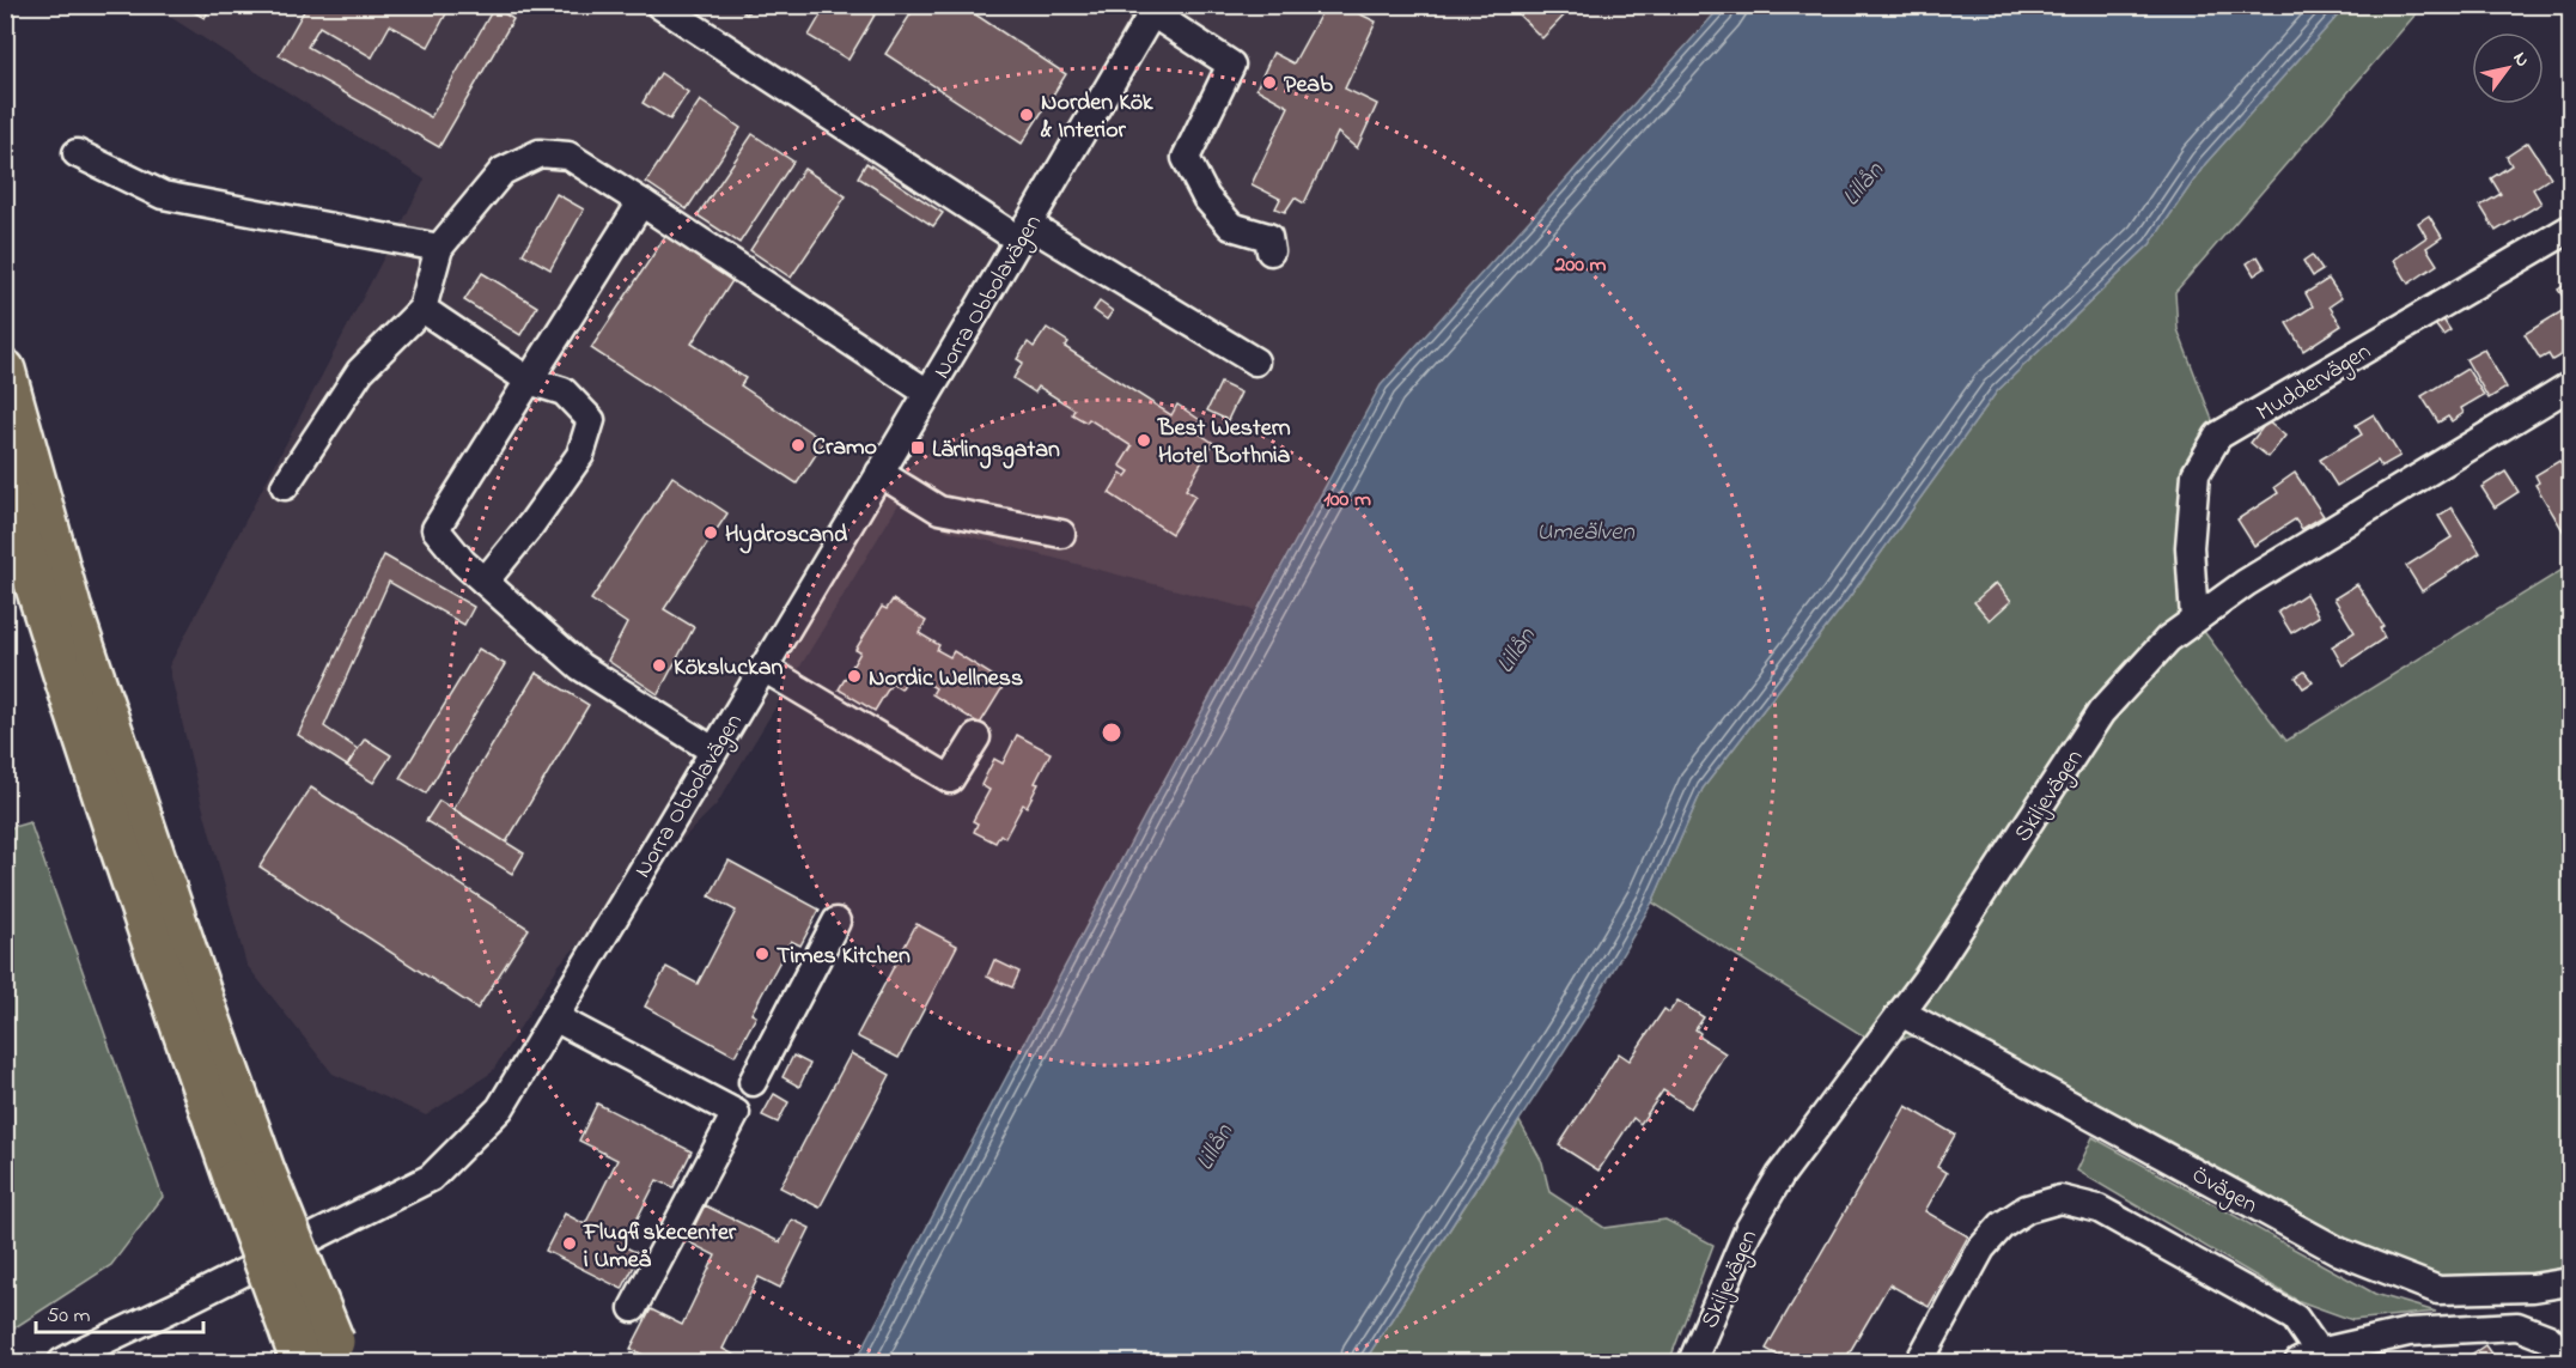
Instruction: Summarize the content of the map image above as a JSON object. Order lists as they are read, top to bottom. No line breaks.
{"streets":{"street":["Norra Obbolavägen","Muddervägen","Skiljevägen","Övägen"]},"crossings":[["Muddervägen","Skiljevägen"],["Skiljevägen","Övägen"]],"water":["Lillån","Umeälven"],"places":{"other":["Peab","Norden Kök & Interior","Best Western Hotel Bothnia","Cramo","Hydroscand","Köksluckan","Nordic Wellness","Times Kitchen","Flugfiskecenter i Umeå"],"transit":["Lärlingsgatan"]},"scale_bar":"50 m","north":"top right","rings":["200 m","100 m"]}
